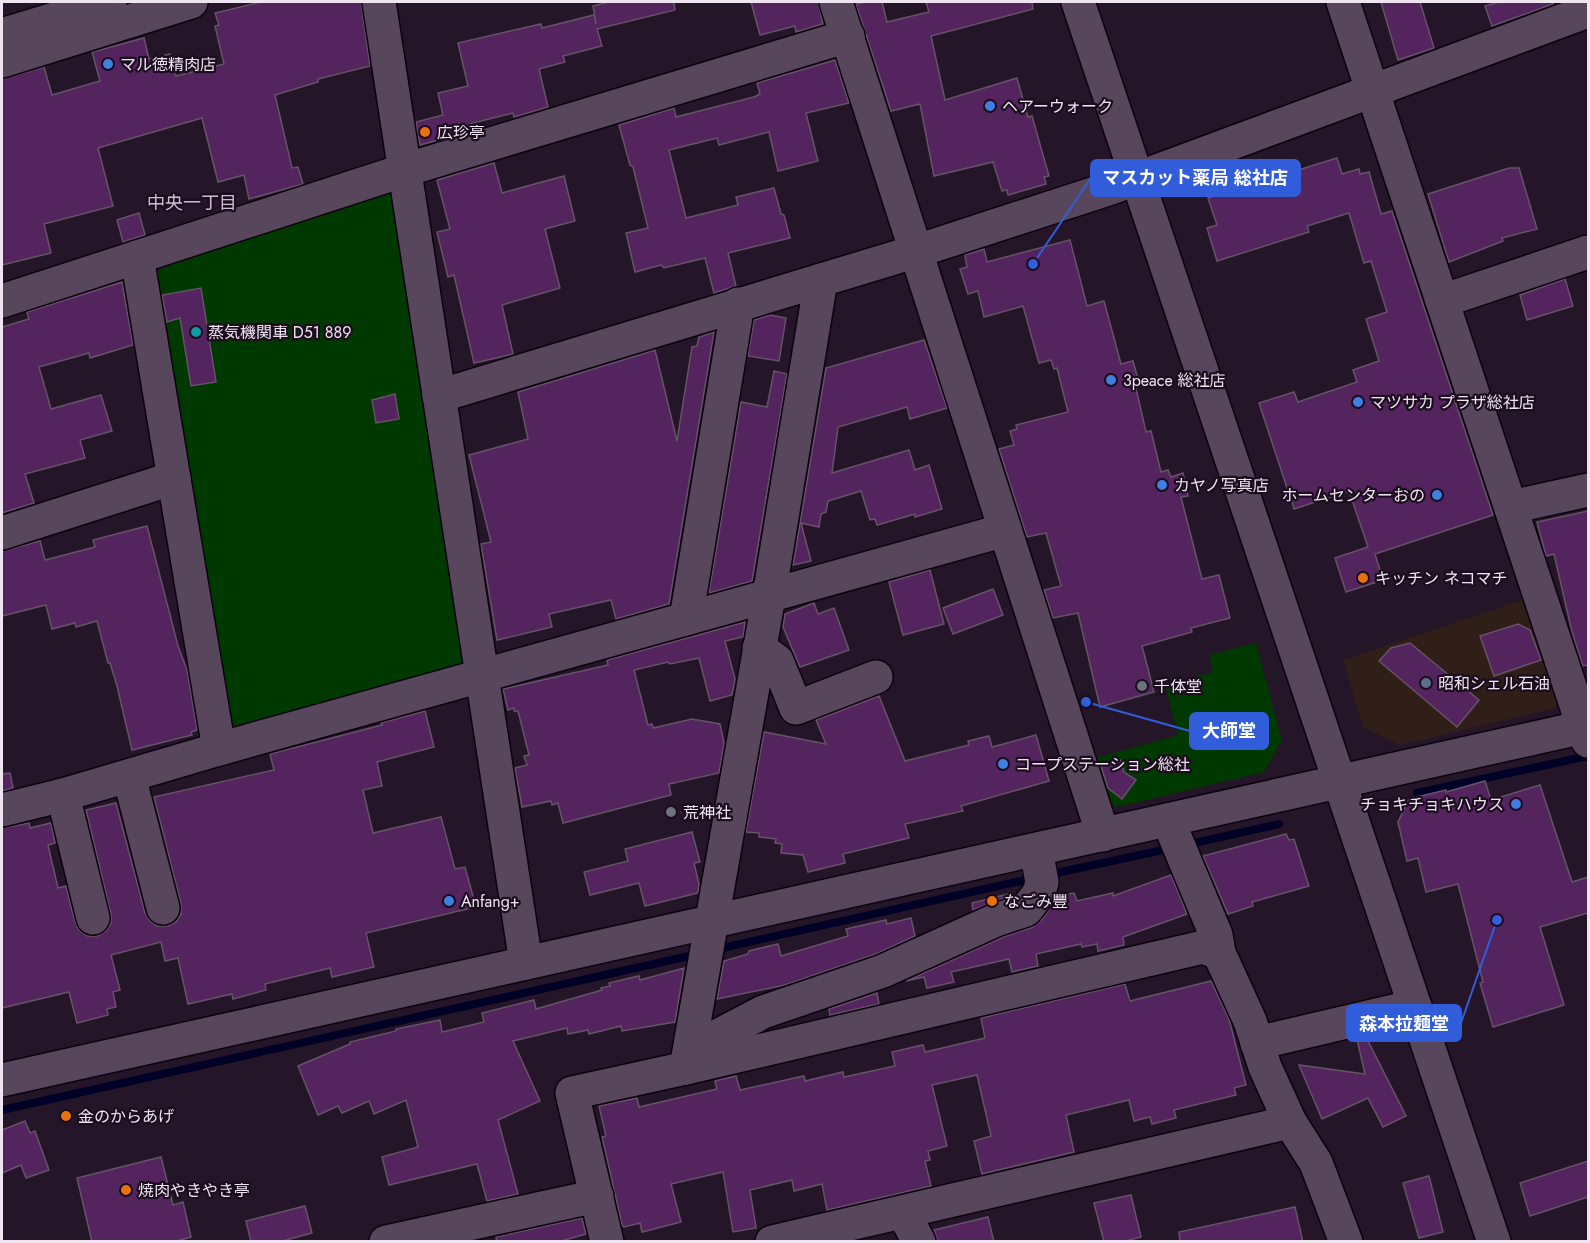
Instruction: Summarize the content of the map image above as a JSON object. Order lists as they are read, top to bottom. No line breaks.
{"districts":["中央一丁目"],"places":["マル徳精肉店","ヘアーウォーク","広珍亭","マスカット薬局 総社店","蒸気機関車 D51 889","3peace 総社店","マツサカ プラザ総社店","カヤノ写真店","ホームセンターおの","キッチン ネコマチ","昭和シェル石油","千体堂","大師堂","コープステーション総社","チョキチョキハウス","荒神社","Anfang+","なごみ豐","森本拉麺堂","金のからあげ","焼肉やきやき亭"]}
